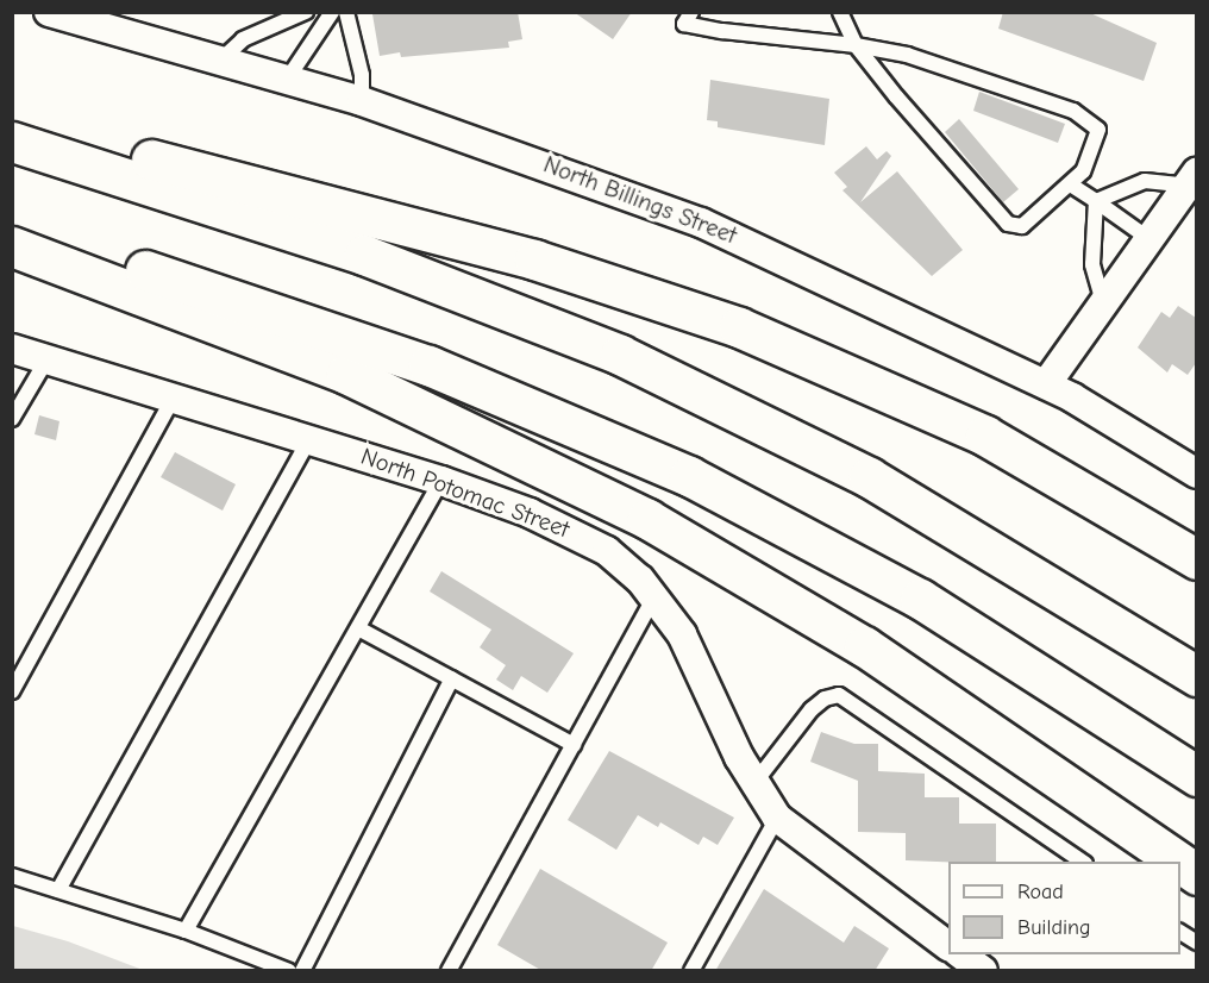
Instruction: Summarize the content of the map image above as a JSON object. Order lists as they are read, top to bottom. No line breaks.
{"streets":{"street":["North Billings Street","North Potomac Street"]},"legend":["Road","Building"]}
